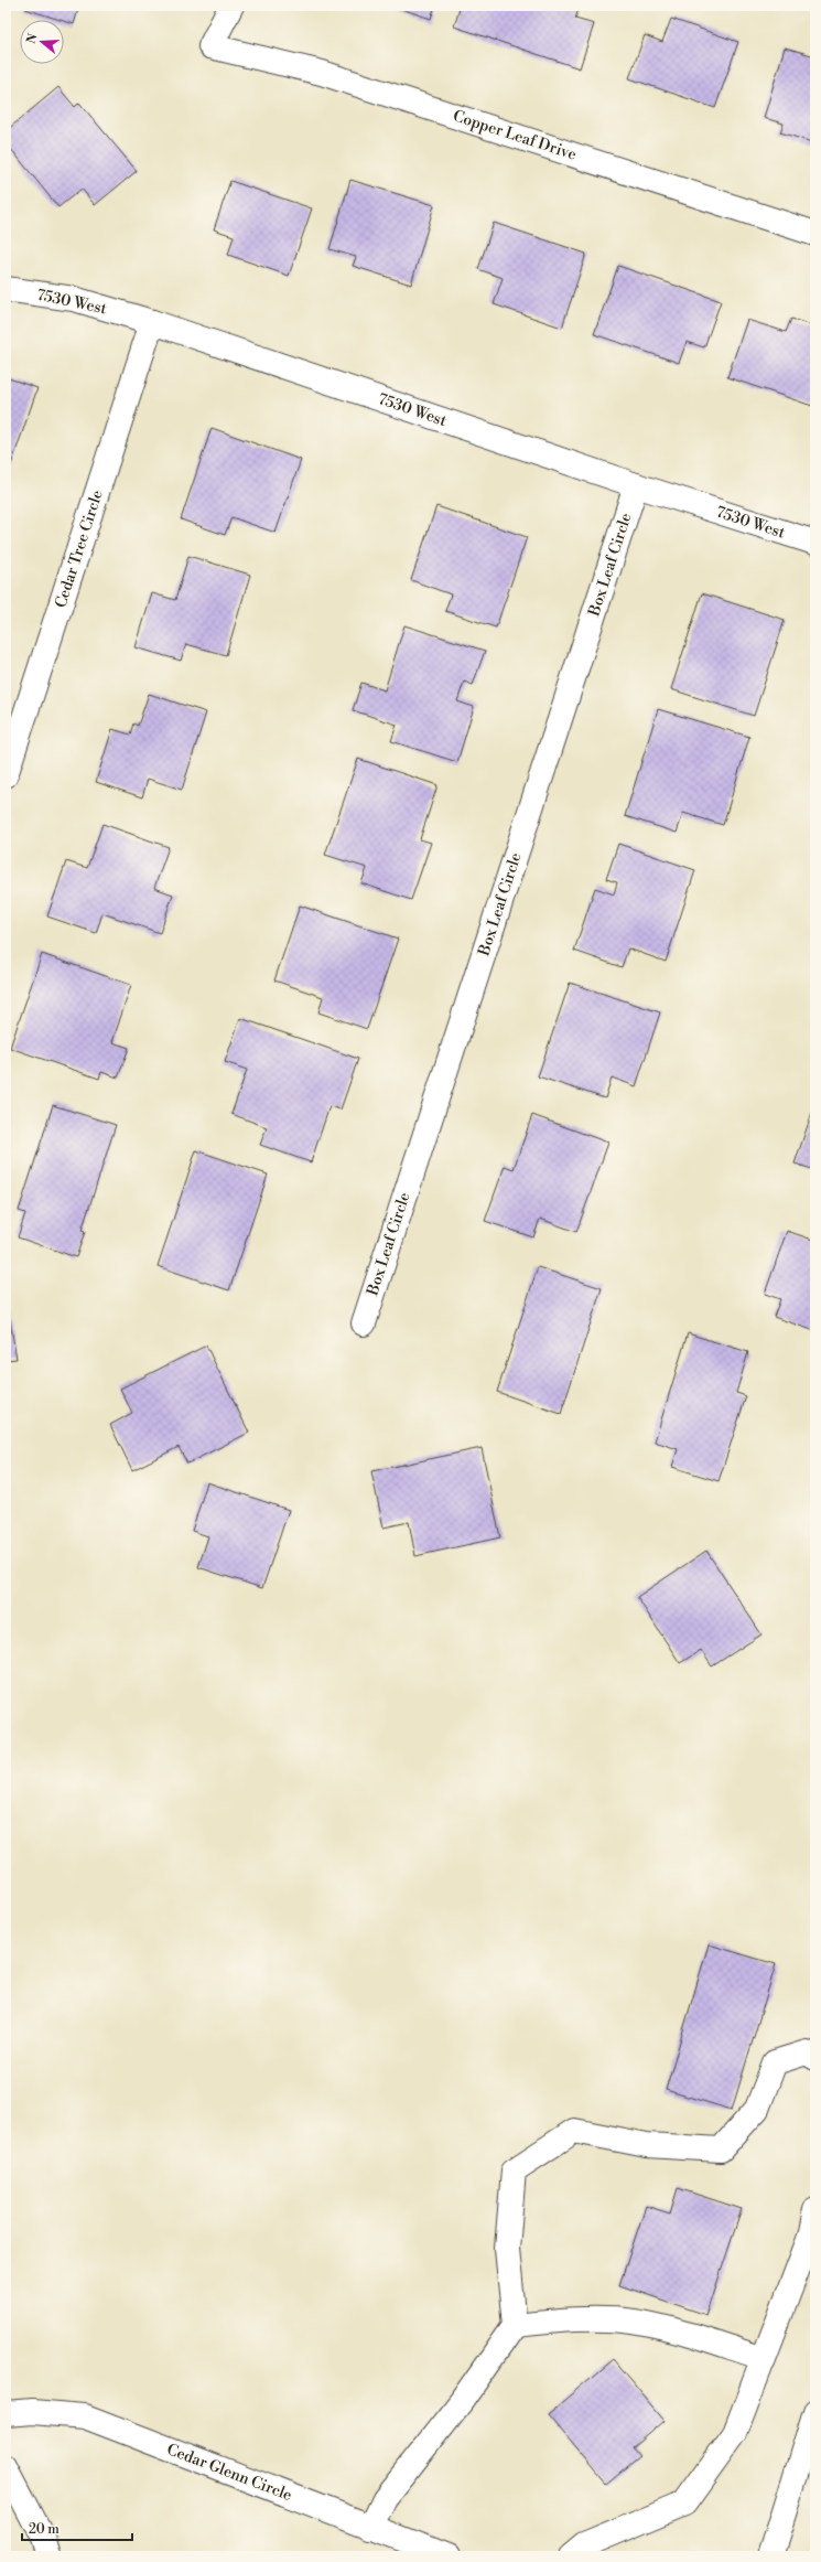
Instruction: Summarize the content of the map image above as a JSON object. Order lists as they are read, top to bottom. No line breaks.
{"streets":{"street":["Copper Leaf Drive","7530 West","Cedar Tree Circle","Box Leaf Circle","Cedar Glenn Circle"]},"crossings":[["7530 West","Cedar Tree Circle"],["7530 West","Box Leaf Circle"]],"scale_bar":"20 m","north":"left"}
